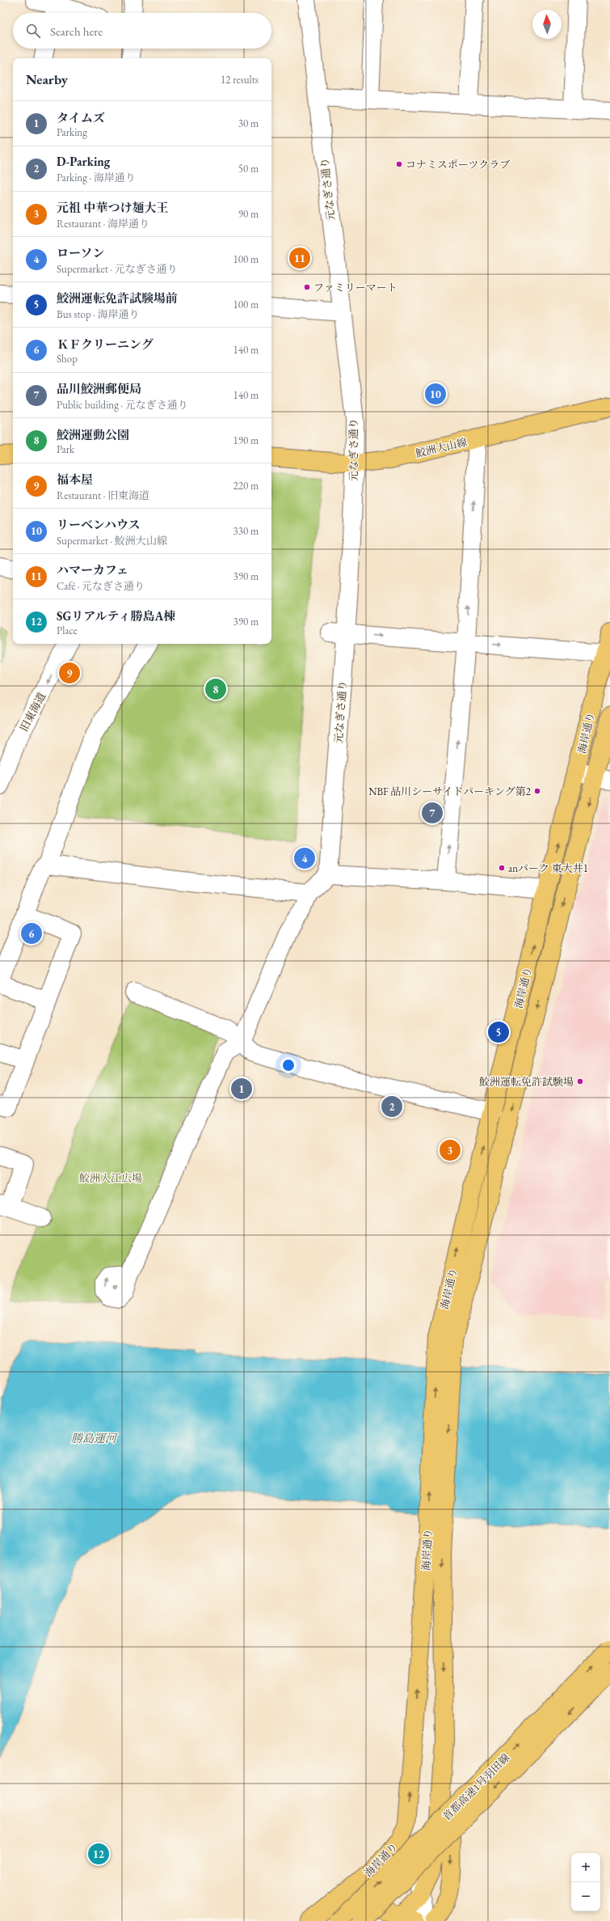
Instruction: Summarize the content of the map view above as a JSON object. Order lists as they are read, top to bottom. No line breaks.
{"streets":{"main road":["鮫洲大山線","海岸通り","首都高速1号羽田線"],"street":["元なぎさ通り","旧東海道"]},"crossings":[["元なぎさ通り","鮫洲大山線"]],"water":["勝島運河"],"parks":["鮫洲入江広場"],"places":["コナミスポーツクラブ","ファミリーマート","NBF 品川シーサイドパーキング第2","anパーク 東大井1","鮫洲運転免許試験場"],"north":"top","page":{"search":"Search here","heading":["Nearby","12 results"],"list":[{"mark":"1","name":"タイムズ","note":"Parking","value":"30 m"},{"mark":"2","name":"D-Parking","note":"Parking · 海岸通り","value":"50 m"},{"mark":"3","name":"元祖 中華つけ麺大王","note":"Restaurant · 海岸通り","value":"90 m"},{"mark":"4","name":"ローソン","note":"Supermarket · 元なぎさ通り","value":"100 m"},{"mark":"5","name":"鮫洲運転免許試験場前","note":"Bus stop · 海岸通り","value":"100 m"},{"mark":"6","name":"ＫＦクリーニング","note":"Shop","value":"140 m"},{"mark":"7","name":"品川鮫洲郵便局","note":"Public building · 元なぎさ通り","value":"140 m"},{"mark":"8","name":"鮫洲運動公園","note":"Park","value":"190 m"},{"mark":"9","name":"福本屋","note":"Restaurant · 旧東海道","value":"220 m"},{"mark":"10","name":"リーベンハウス","note":"Supermarket · 鮫洲大山線","value":"330 m"},{"mark":"11","name":"ハマーカフェ","note":"Café · 元なぎさ通り","value":"390 m"},{"mark":"12","name":"SGリアルティ勝島A棟","note":"Place","value":"390 m"}],"pins":["11","10","9","8","7","4","6","5","1","2","3","12"],"map_buttons":["+","−"]}}
